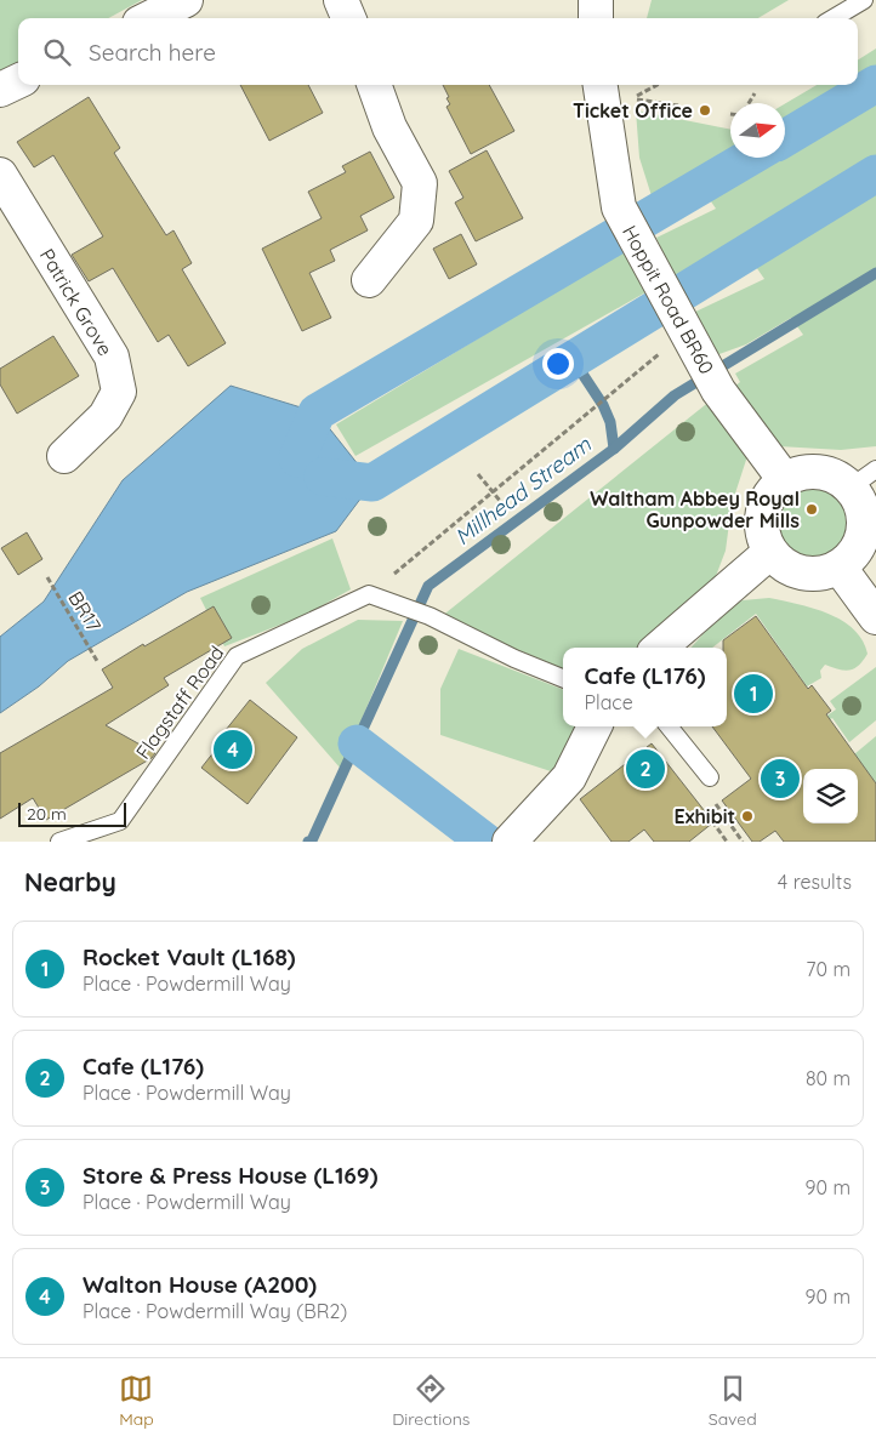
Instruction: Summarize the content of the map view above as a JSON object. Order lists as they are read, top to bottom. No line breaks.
{"streets":{"street":["Hoppit Road BR60","Patrick Grove"],"lane":["Flagstaff Road"],"path":["BR17"]},"water":["Millhead Stream"],"places":["Ticket Office","Waltham Abbey Royal Gunpowder Mills","Exhibit"],"scale_bar":"20 m","north":"right","page":{"search":"Search here","popup":["Cafe (L176)","Place"],"pins":["1","4","2","3"],"scale":"20 m","heading":["Nearby","4 results"],"list":[{"mark":"1","name":"Rocket Vault (L168)","note":"Place · Powdermill Way","value":"70 m"},{"mark":"2","name":"Cafe (L176)","note":"Place · Powdermill Way","value":"80 m"},{"mark":"3","name":"Store & Press House (L169)","note":"Place · Powdermill Way","value":"90 m"},{"mark":"4","name":"Walton House (A200)","note":"Place · Powdermill Way (BR2)","value":"90 m"}],"nav":["Map","Directions","Saved"]}}
